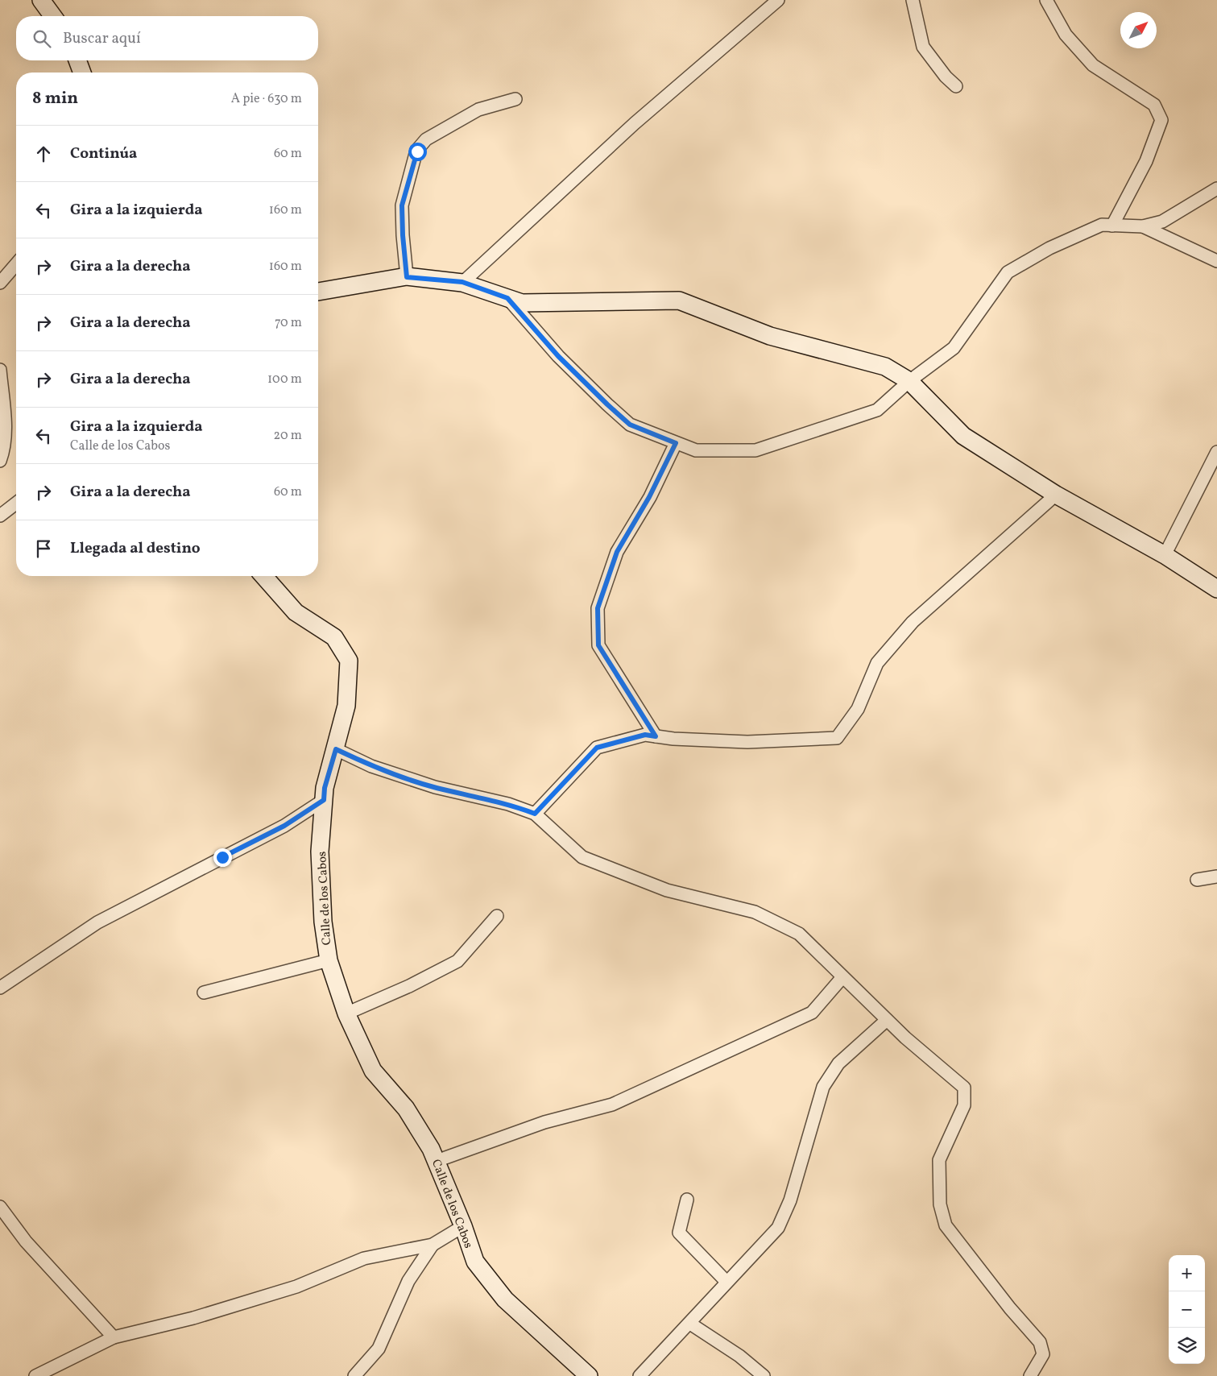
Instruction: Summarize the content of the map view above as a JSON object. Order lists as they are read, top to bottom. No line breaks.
{"streets":{"street":["Calle de los Cabos"]},"north":"top right","page":{"search":"Buscar aquí","heading":["8 min","A pie · 630 m"],"list":[["Continúa","60 m"],["Gira a la izquierda","160 m"],["Gira a la derecha","160 m"],["Gira a la derecha","70 m"],["Gira a la derecha","100 m"],["Gira a la izquierda","Calle de los Cabos","20 m"],["Gira a la derecha","60 m"],"Llegada al destino"],"map_buttons":["+","−"]}}
